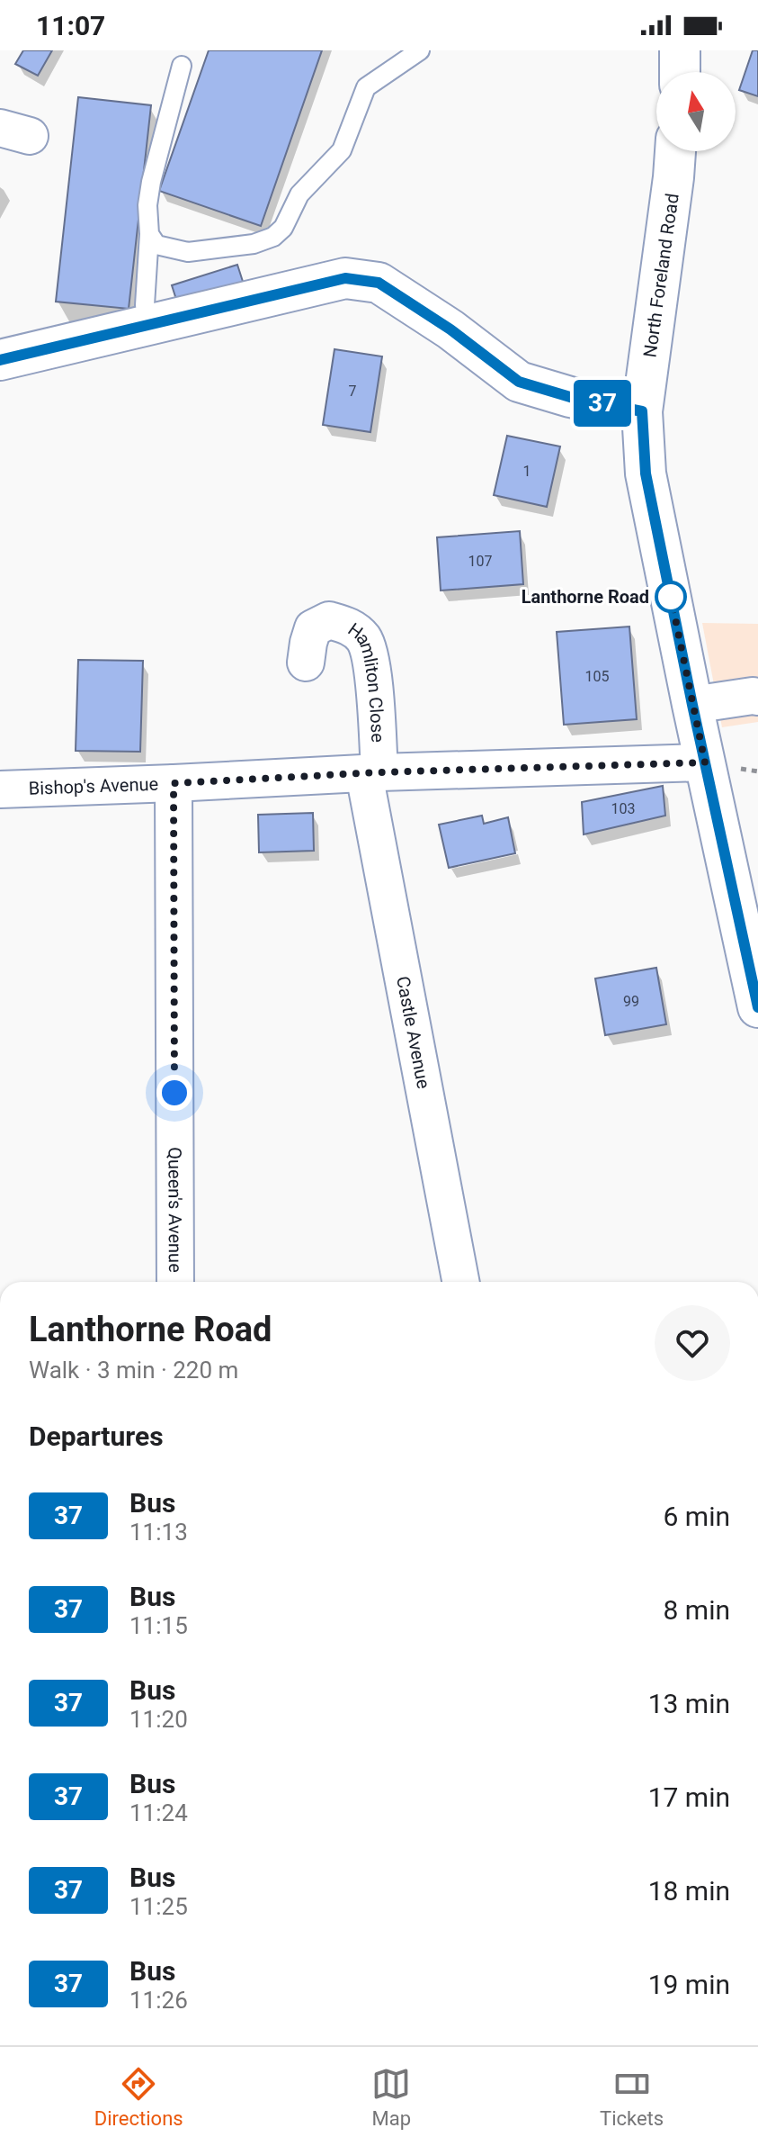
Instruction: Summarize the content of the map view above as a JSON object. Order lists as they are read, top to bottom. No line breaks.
{"streets":{"main road":["North Foreland Road"],"street":["Hamliton Close","Bishop's Avenue","Castle Avenue","Queen's Avenue"]},"crossings":[["North Foreland Road","Bishop's Avenue"],["Hamliton Close","Bishop's Avenue"],["Hamliton Close","Castle Avenue"],["Bishop's Avenue","Castle Avenue"],["Bishop's Avenue","Queen's Avenue"]],"places":["Lanthorne Road"],"lines":["bus line 37"],"house_numbers":["7","1","107","105","103","99"],"north":"top","page":{"status":"11:07","on_map":"37","heading":[["Lanthorne Road","Walk · 3 min · 220 m"],"Departures"],"list":[{"mark":"37","name":"Bus","note":"11:13","value":"6 min"},{"mark":"37","name":"Bus","note":"11:15","value":"8 min"},{"mark":"37","name":"Bus","note":"11:20","value":"13 min"},{"mark":"37","name":"Bus","note":"11:24","value":"17 min"},{"mark":"37","name":"Bus","note":"11:25","value":"18 min"},{"mark":"37","name":"Bus","note":"11:26","value":"19 min"}],"tabs":["Directions","Map","Tickets"]}}
